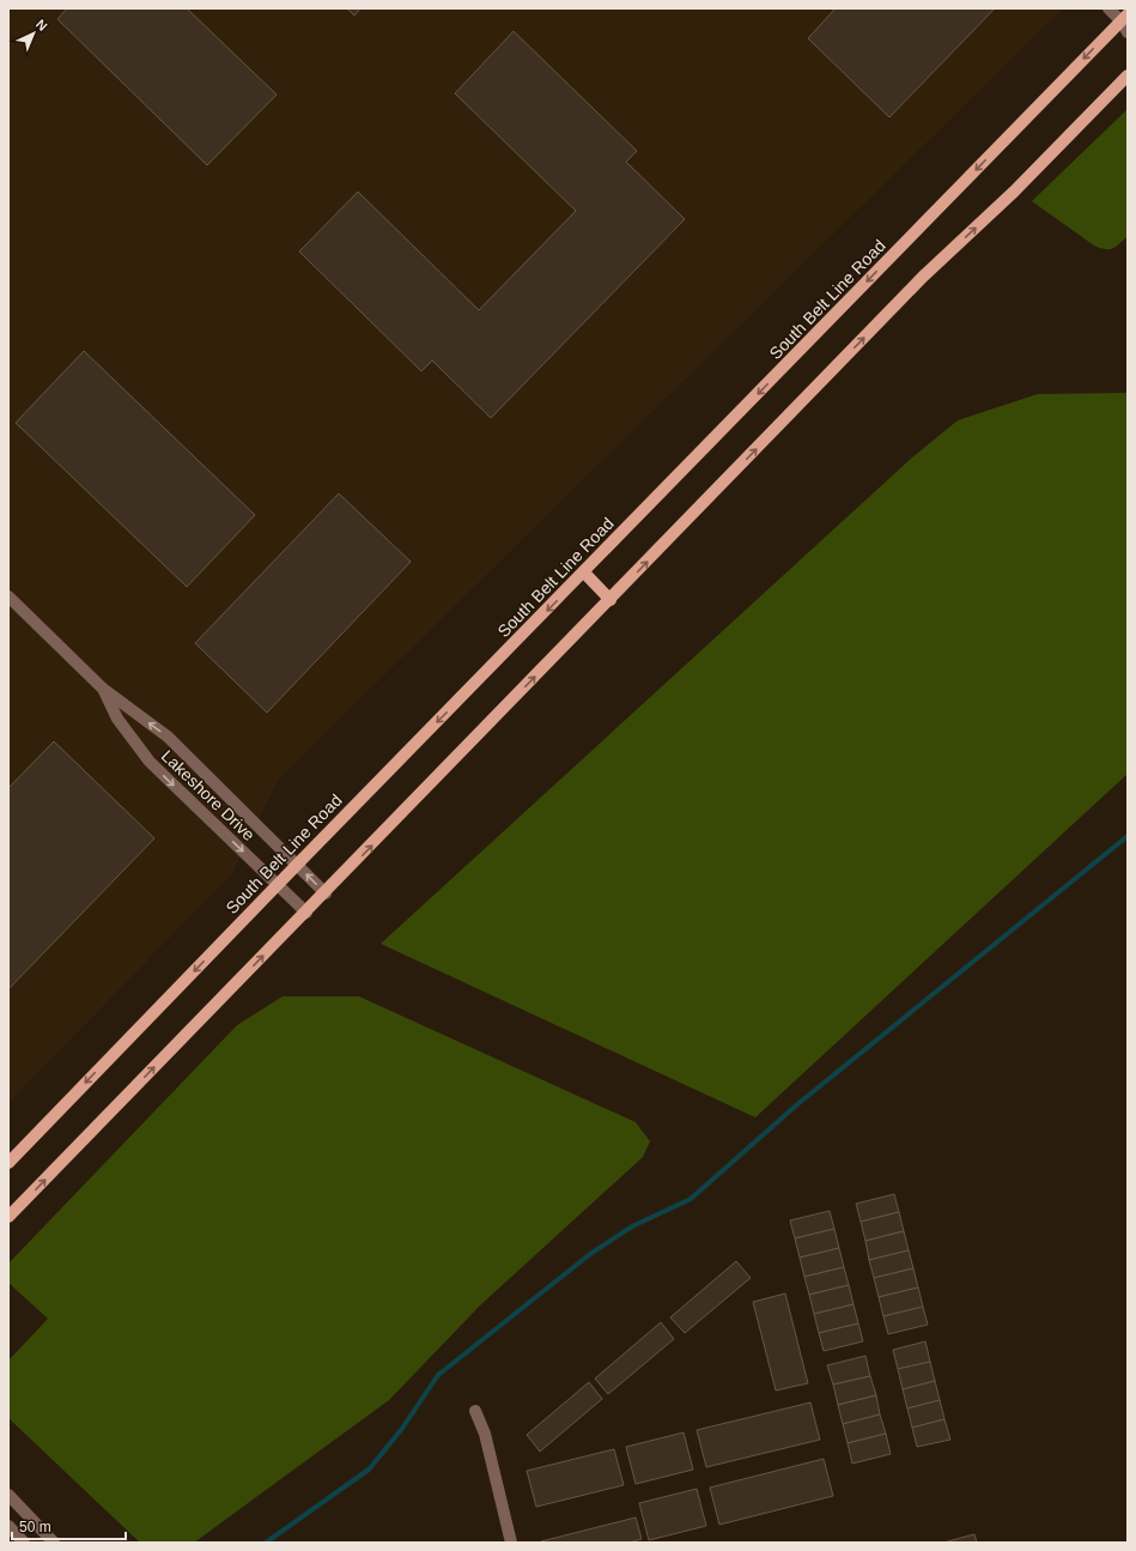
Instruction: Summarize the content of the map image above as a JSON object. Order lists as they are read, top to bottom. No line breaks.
{"streets":{"main road":["South Belt Line Road"],"street":["Lakeshore Drive"]},"crossings":[["South Belt Line Road","Lakeshore Drive"]],"scale_bar":"50 m","north":"top right"}
